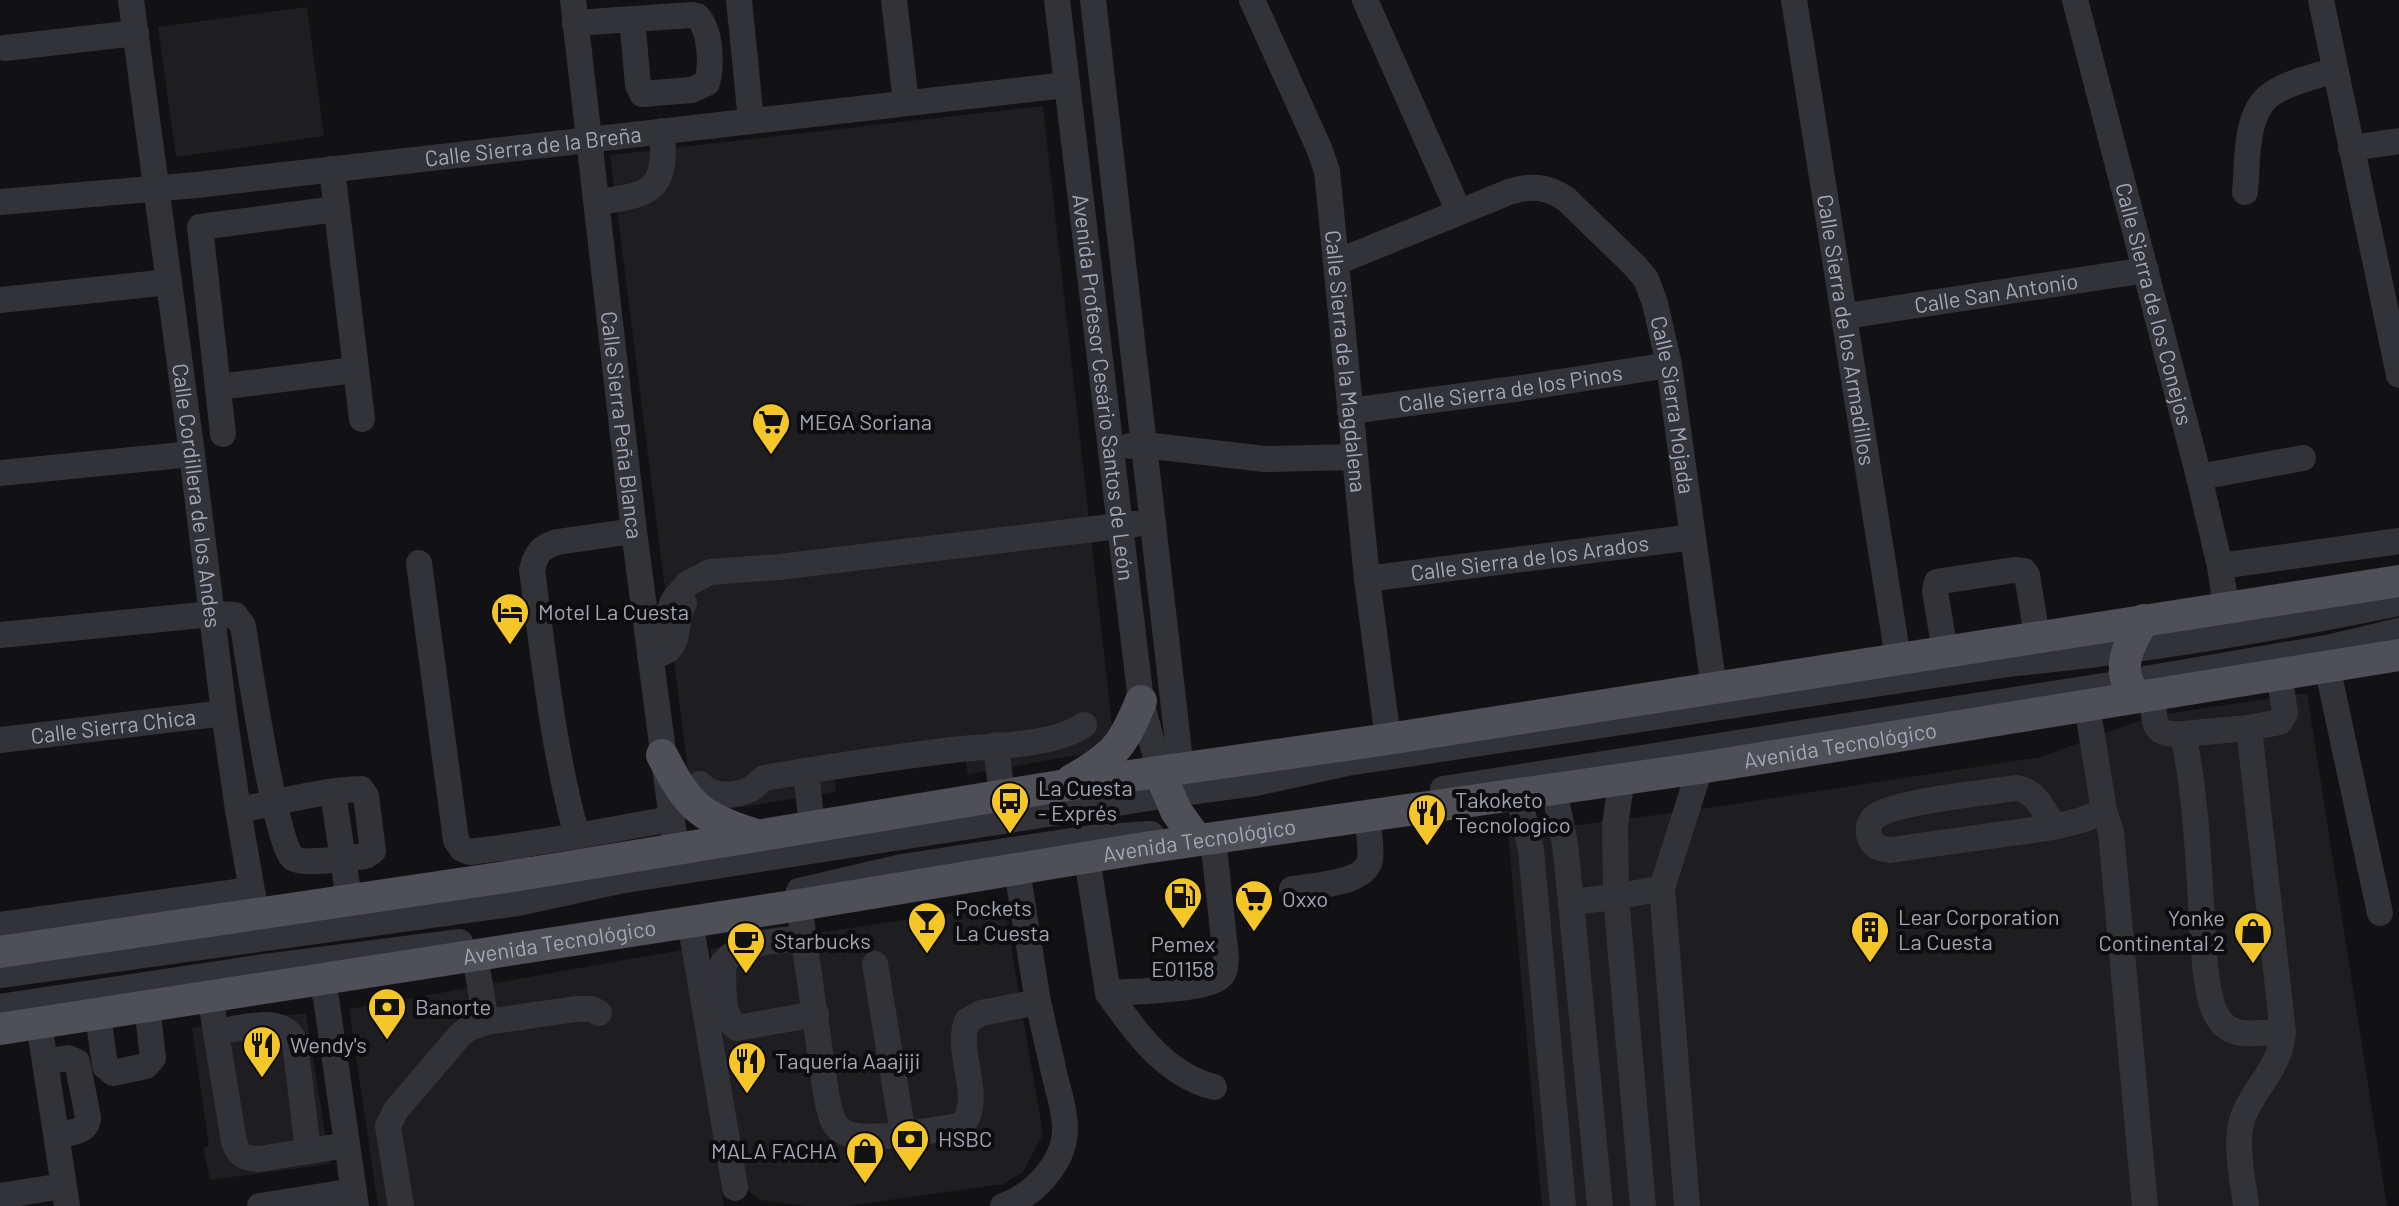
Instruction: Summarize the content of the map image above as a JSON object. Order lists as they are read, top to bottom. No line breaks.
{"streets":{"main road":["Avenida Tecnológico"],"street":["Calle Sierra de la Breña","Calle San Antonio","Calle Sierra de los Conejos","Calle Sierra de los Armadillos","Calle Sierra de la Magdalena","Avenida Profesor Cesário Santos de León","Calle Sierra de los Pinos","Calle Sierra Mojada","Calle Sierra Peña Blanca","Calle Cordillera de los Andes","Calle Sierra de los Arados","Calle Sierra Chica"]},"crossings":[["Calle Sierra de la Breña","Avenida Profesor Cesário Santos de León"],["Calle Sierra de la Breña","Calle Sierra Peña Blanca"],["Calle Sierra de la Breña","Calle Cordillera de los Andes"],["Calle San Antonio","Calle Sierra de los Conejos"],["Calle San Antonio","Calle Sierra de los Armadillos"],["Calle Sierra de la Magdalena","Calle Sierra de los Pinos"],["Calle Sierra de la Magdalena","Calle Sierra de los Arados"],["Calle Sierra de los Pinos","Calle Sierra Mojada"],["Calle Sierra Mojada","Calle Sierra de los Arados"],["Calle Cordillera de los Andes","Calle Sierra Chica"],["Calle Cordillera de los Andes","Avenida Tecnológico"]],"places":{"supermarket":["MEGA Soriana","Oxxo"],"hotel":["Motel La Cuesta"],"bus stop":["La Cuesta - Exprés"],"restaurant":["Takoketo Tecnologico","Wendy's","Taquería Aaajiji"],"fuel station":["Pemex E01158"],"bar":["Pockets La Cuesta"],"building":["Lear Corporation La Cuesta"],"shop":["Yonke Continental 2","MALA FACHA"],"cafe":["Starbucks"],"bank":["Banorte","HSBC"]}}
